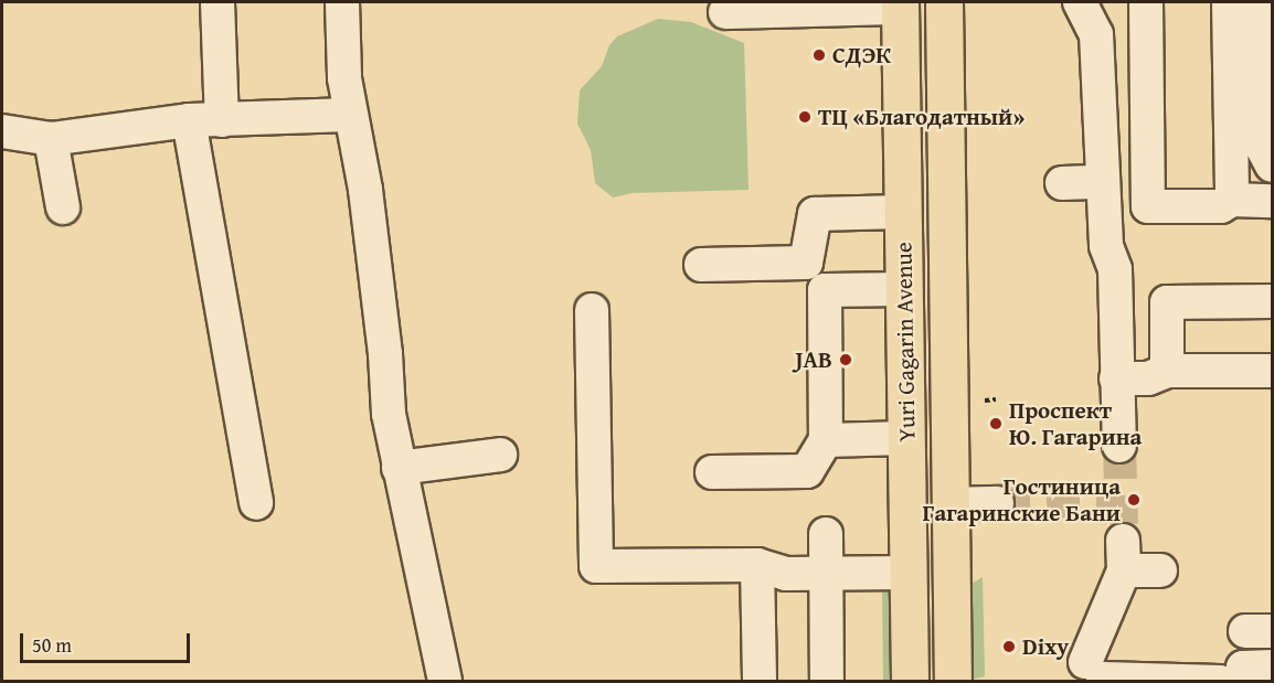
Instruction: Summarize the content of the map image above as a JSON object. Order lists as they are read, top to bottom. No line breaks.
{"streets":{"main road":["Yuri Gagarin Avenue"]},"places":["СДЭК","ТЦ «Благодатный»","JAB","Проспект Ю. Гагарина","Гостиница Гагаринские Бани","Dixy"],"scale_bar":"50 m"}
